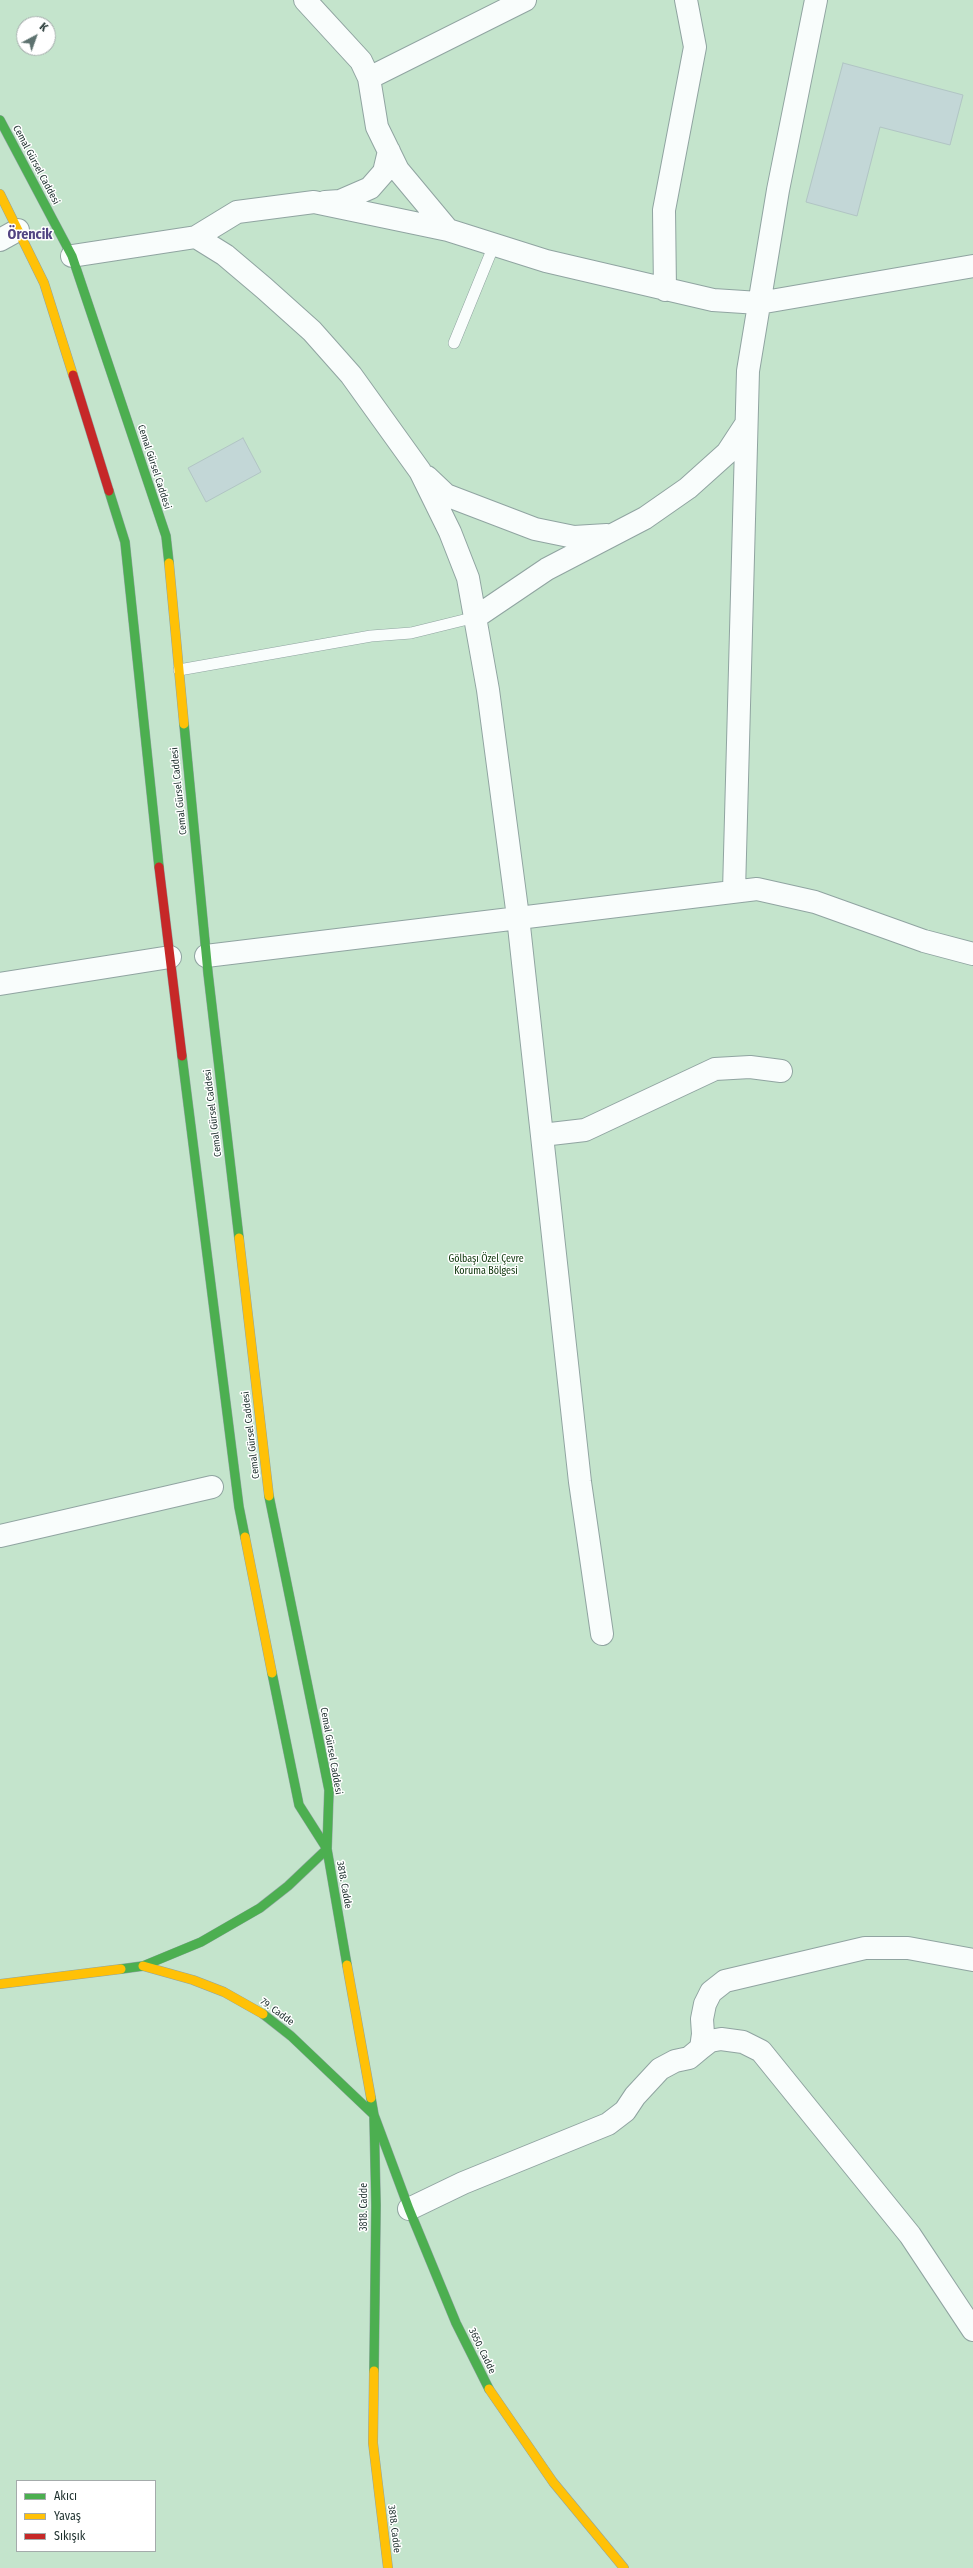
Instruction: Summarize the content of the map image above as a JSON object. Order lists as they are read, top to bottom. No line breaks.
{"streets":{"street":["Cemal Gürsel Caddesi","3818. Cadde","79. Cadde","3650. Cadde"]},"crossings":[["Cemal Gürsel Caddesi","3818. Cadde"],["Cemal Gürsel Caddesi","79. Cadde"],["3818. Cadde","79. Cadde"],["3818. Cadde","3650. Cadde"],["79. Cadde","3650. Cadde"]],"districts":["Örencik"],"parks":["Gölbaşı Özel Çevre Koruma Bölgesi"],"legend":["Akıcı","Yavaş","Sıkışık"],"north":"top right"}
